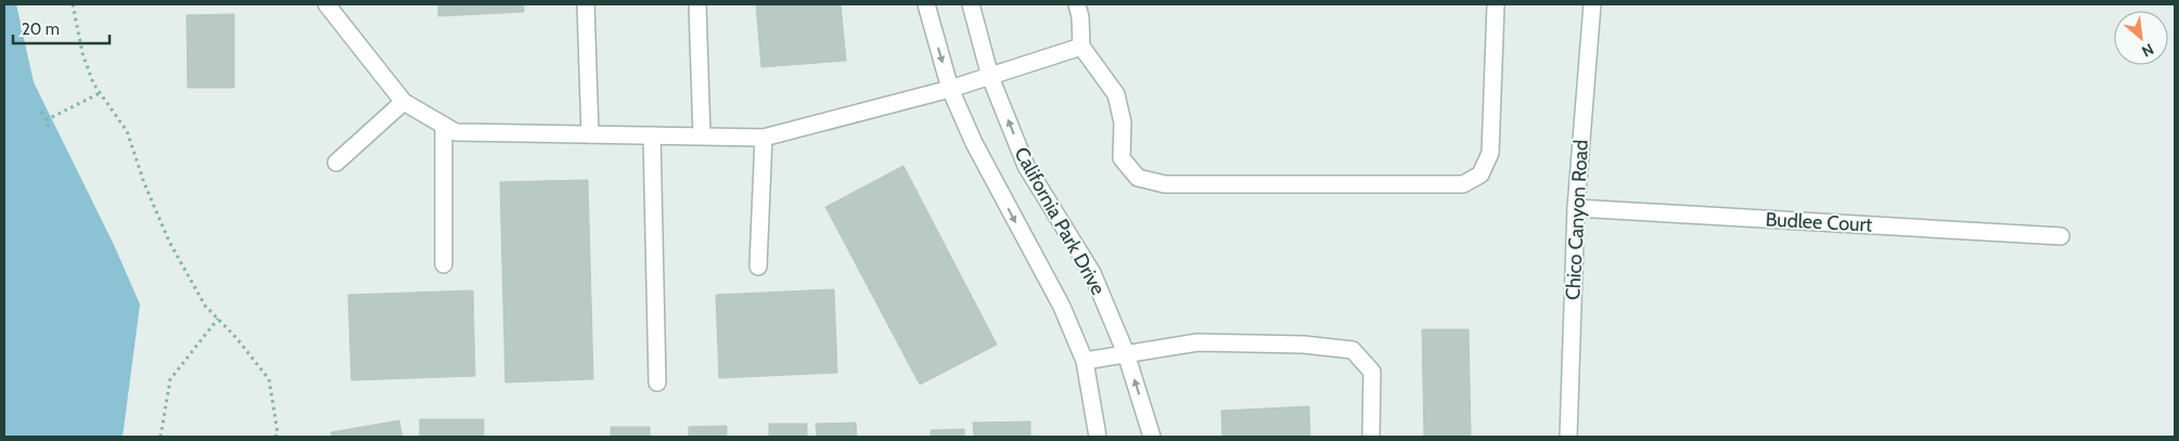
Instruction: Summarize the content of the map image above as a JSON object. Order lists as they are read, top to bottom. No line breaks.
{"streets":{"street":["Chico Canyon Road","California Park Drive","Budlee Court"]},"crossings":[["Chico Canyon Road","Budlee Court"]],"scale_bar":"20 m","north":"bottom right"}
